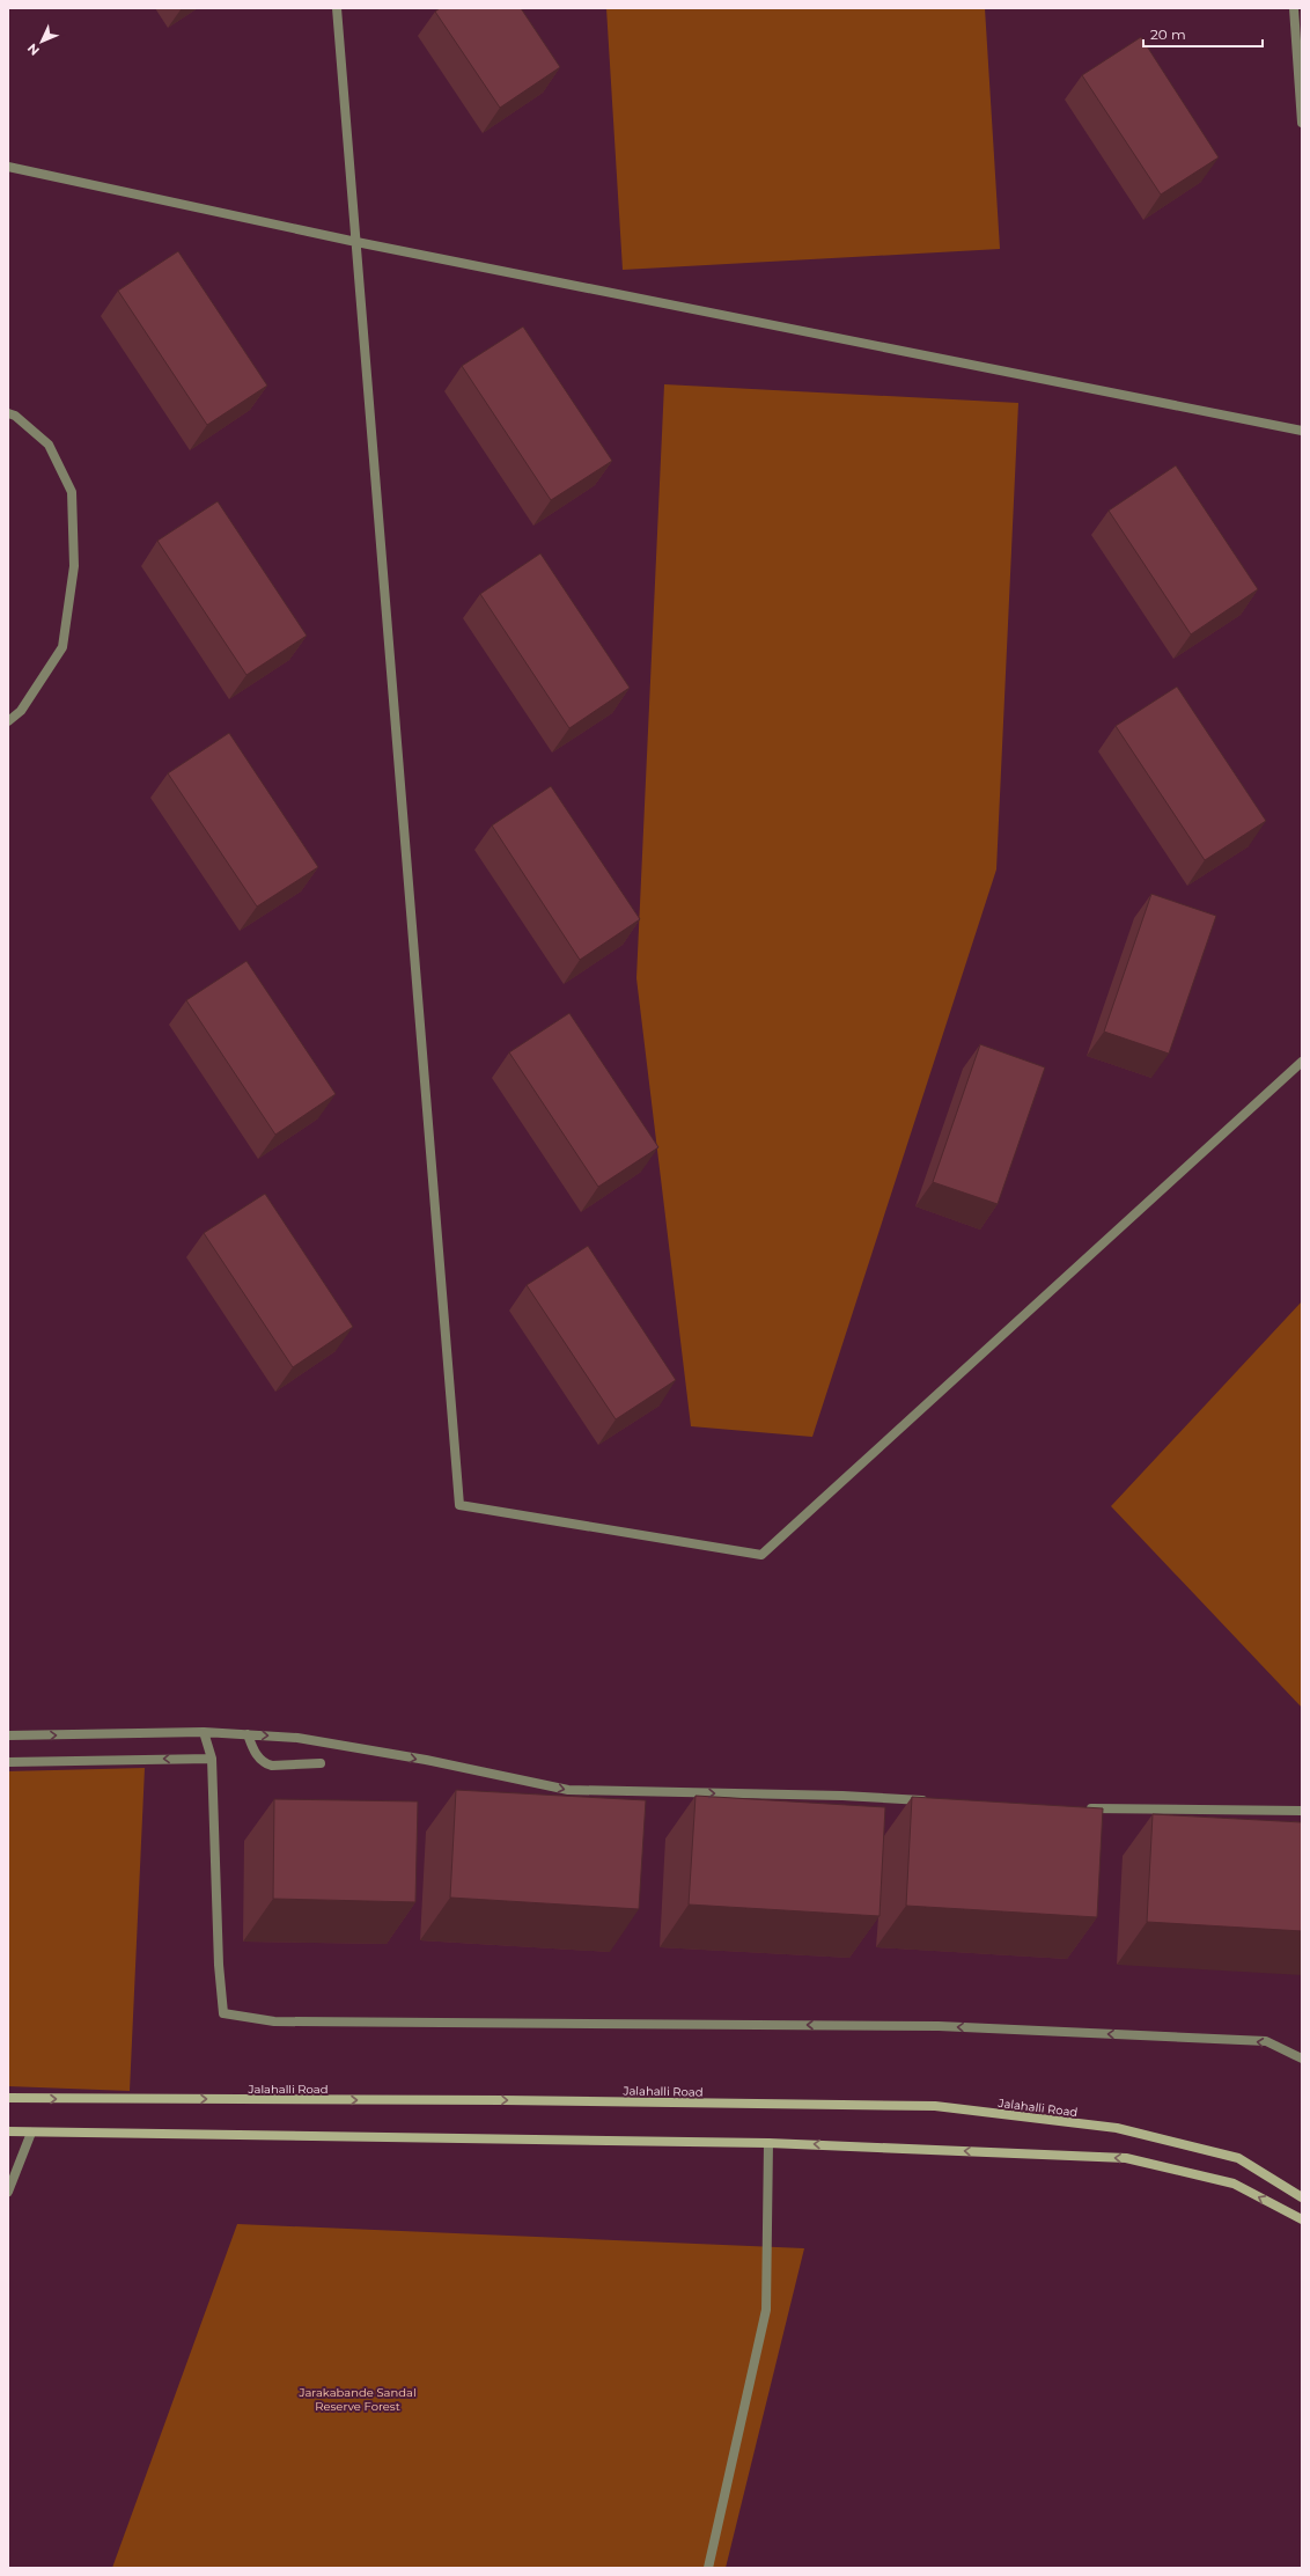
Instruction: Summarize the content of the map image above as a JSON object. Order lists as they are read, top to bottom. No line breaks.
{"streets":{"main road":["Jalahalli Road"]},"parks":["Jarakabande Sandal Reserve Forest"],"scale_bar":"20 m","north":"bottom left"}
